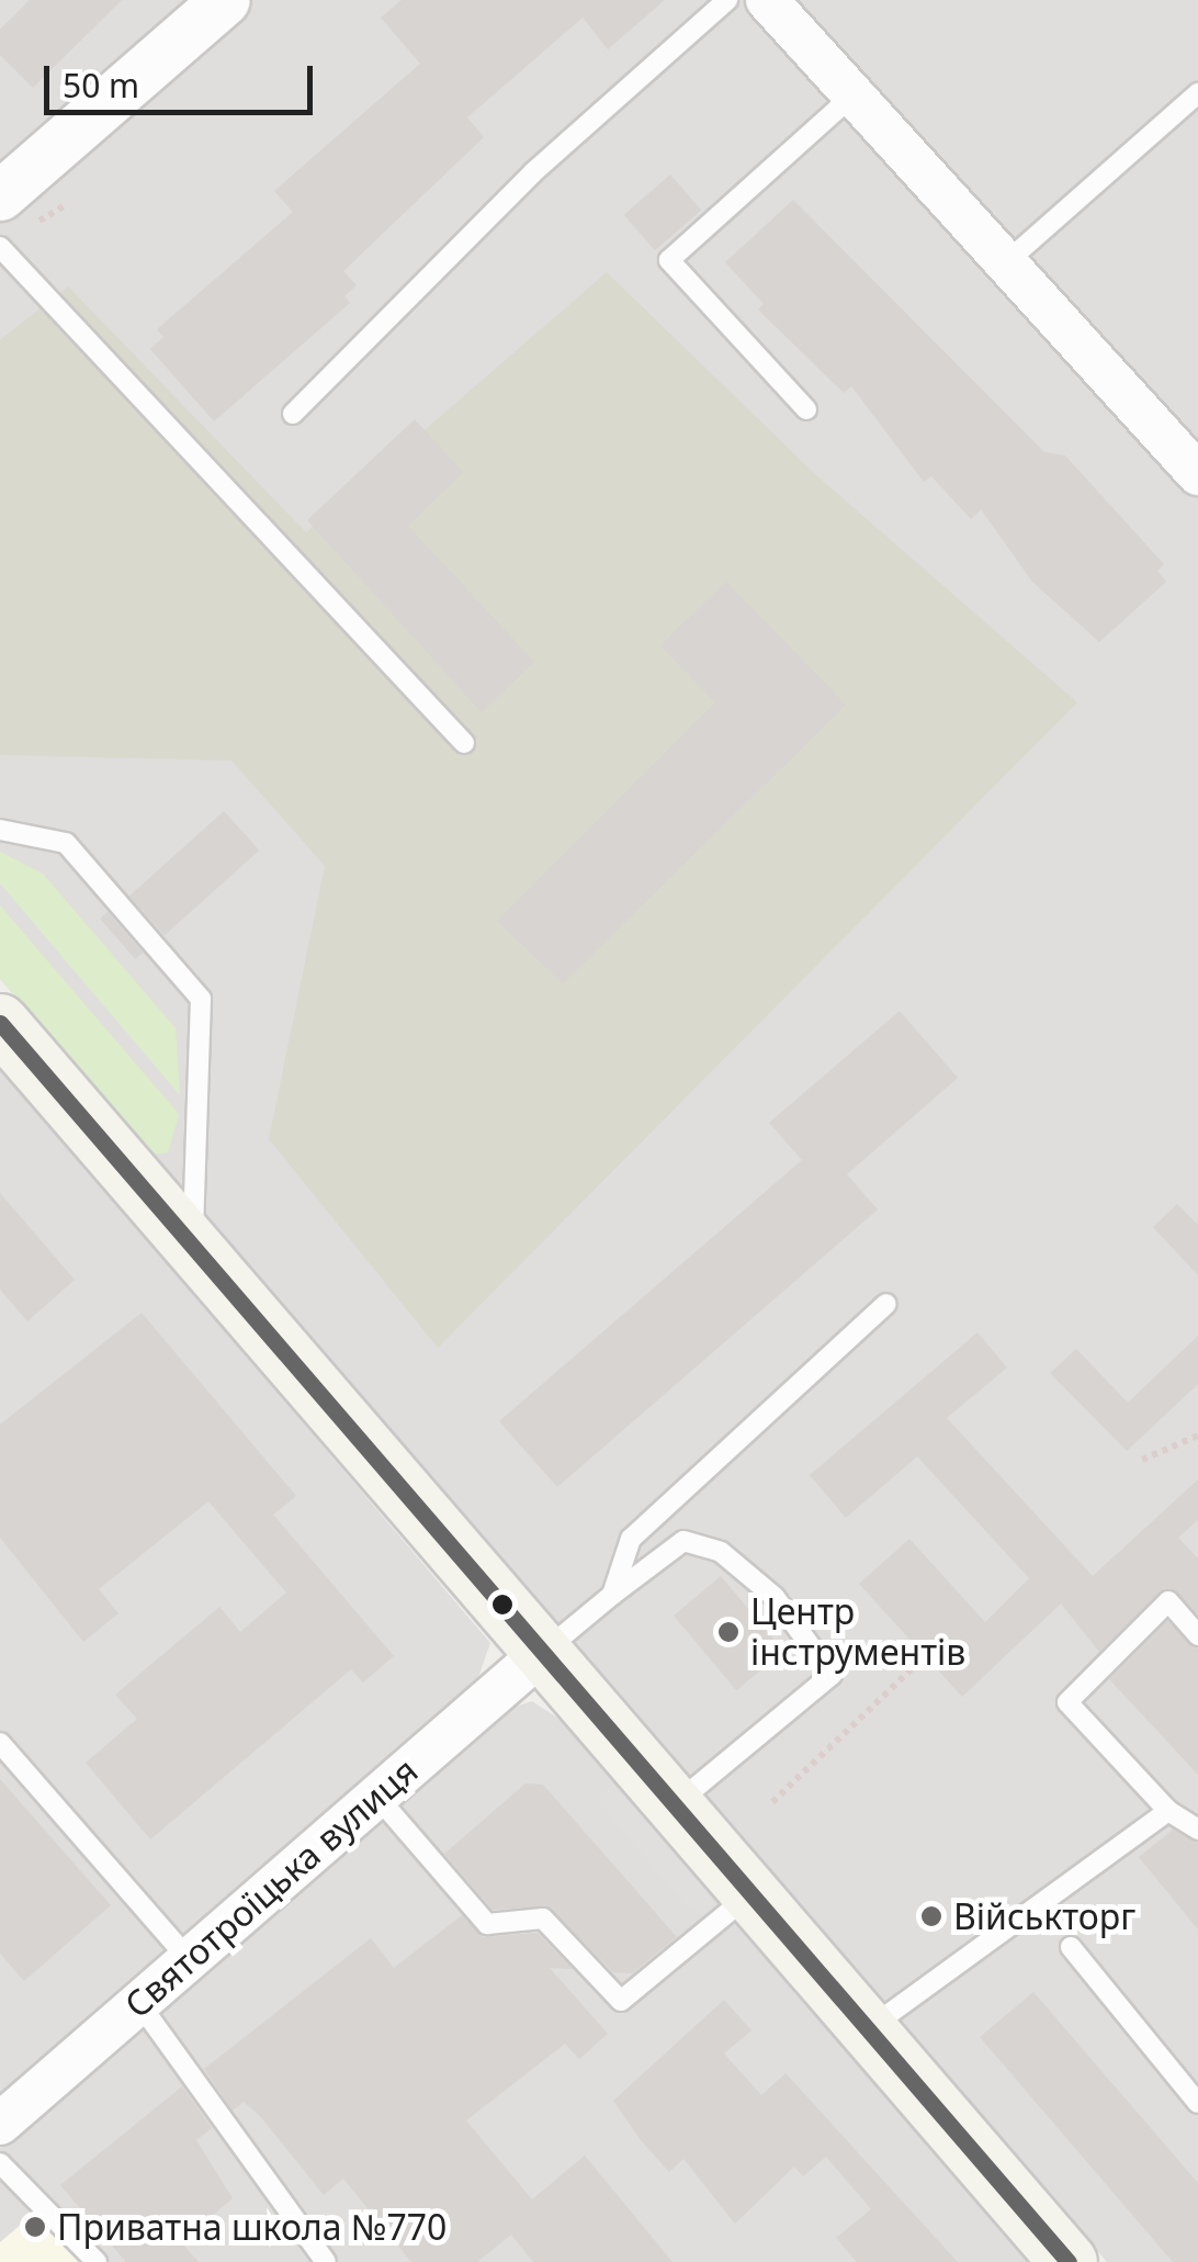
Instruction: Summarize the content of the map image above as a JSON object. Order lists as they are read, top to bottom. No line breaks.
{"streets":{"street":["Святотроїцька вулиця"]},"places":["Центр інструментів","Військторг","Приватна школа №770"],"scale_bar":"50 m"}
